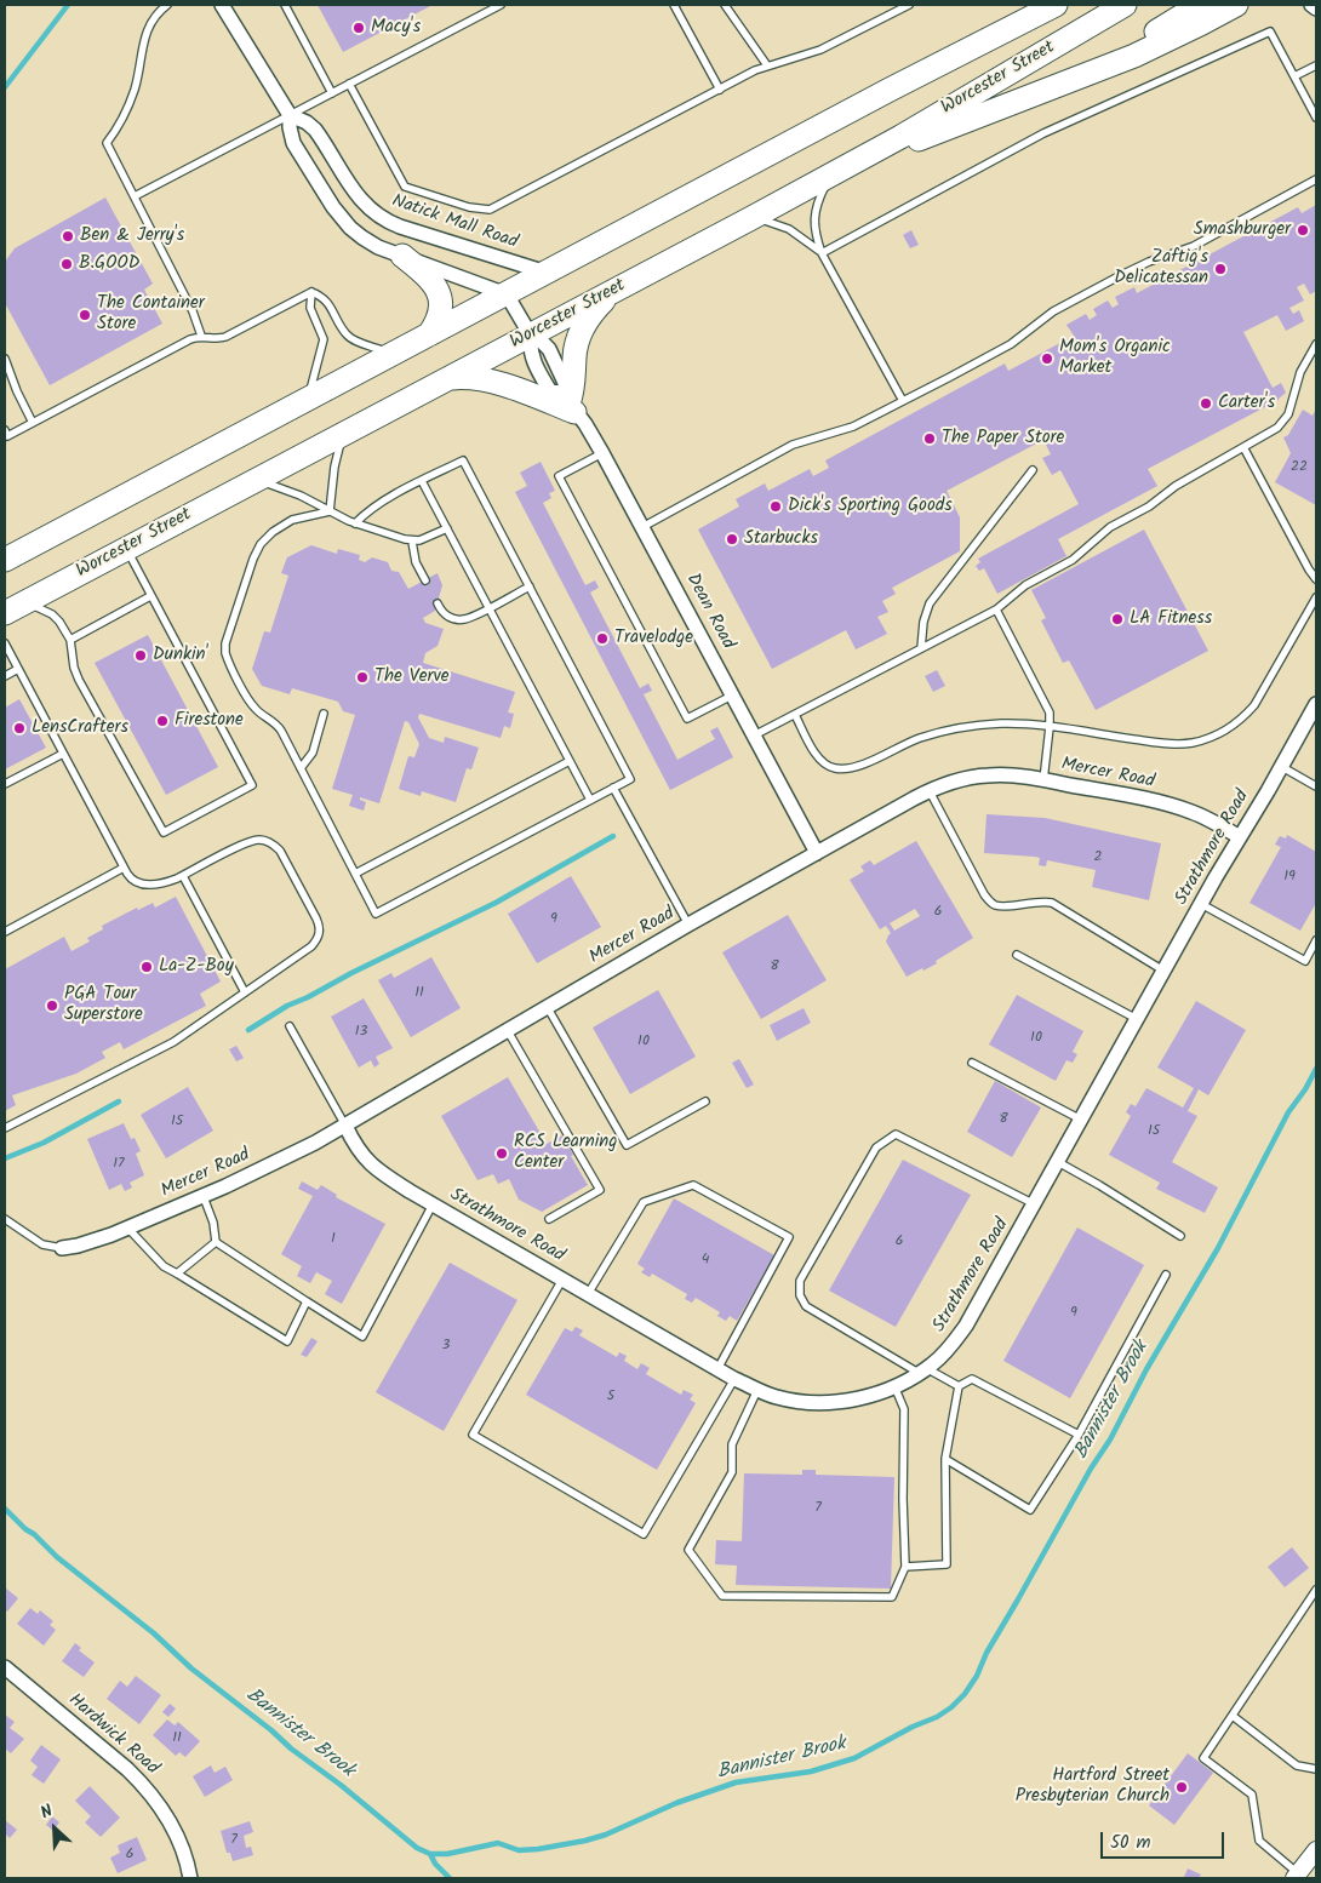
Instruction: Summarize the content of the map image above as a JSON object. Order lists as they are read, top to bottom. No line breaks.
{"streets":{"highway":["Worcester Street"],"street":["Natick Mall Road","Dean Road","Mercer Road","Strathmore Road","Hardwick Road"]},"crossings":[["Worcester Street","Natick Mall Road"],["Worcester Street","Dean Road"],["Natick Mall Road","Dean Road"],["Dean Road","Mercer Road"],["Mercer Road","Strathmore Road"]],"water":["Bannister Brook"],"places":["Macy's","Smashburger","Ben & Jerry's","B.GOOD","Zaftig's Delicatessan","The Container Store","Mom's Organic Market","Carter's","The Paper Store","Dick's Sporting Goods","Starbucks","LA Fitness","Travelodge","Dunkin'","The Verve","Firestone","LensCrafters","La-Z-Boy","PGA Tour Superstore","RCS Learning Center","Hartford Street Presbyterian Church"],"house_numbers":["22","2","19","6","9","8","11","13","10","10","8","15","15","17","1","6","4","9","3","5","7","11","7","6"],"scale_bar":"50 m","north":"top left"}
